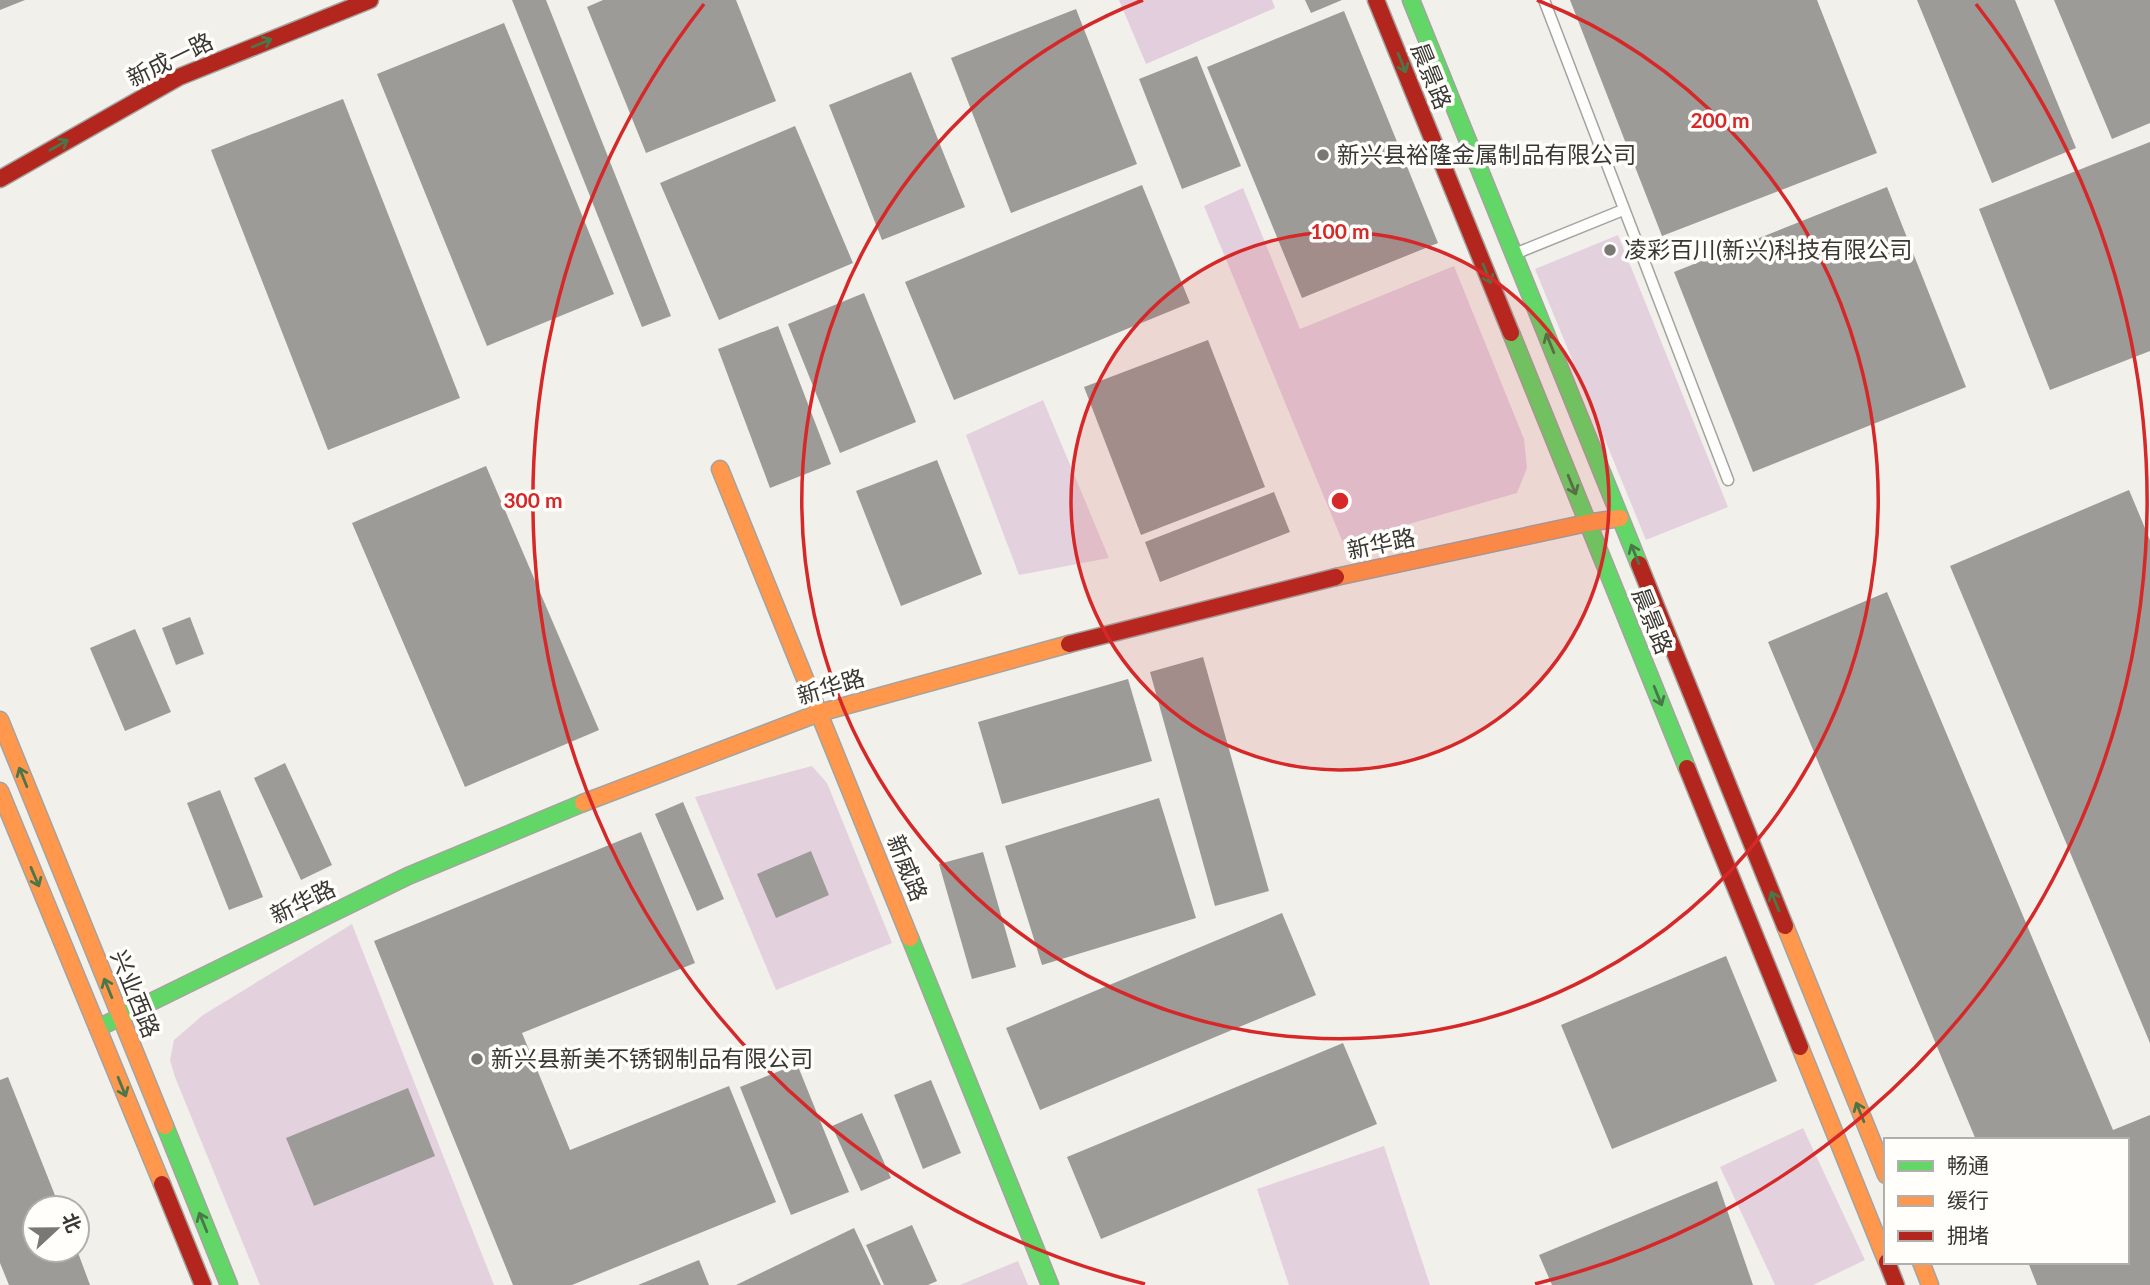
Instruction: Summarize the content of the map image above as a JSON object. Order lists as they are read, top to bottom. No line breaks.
{"streets":{"street":["新成一路","晨景路","新华路","新威路","兴业西路"]},"crossings":[["晨景路","新华路"],["新华路","新威路"],["新华路","兴业西路"]],"one_way":["新成一路"],"places":["新兴县裕隆金属制品有限公司","凌彩百川(新兴)科技有限公司","新兴县新美不锈钢制品有限公司"],"legend":["畅通","缓行","拥堵"],"north":"right","rings":["200 m","100 m","300 m"]}
